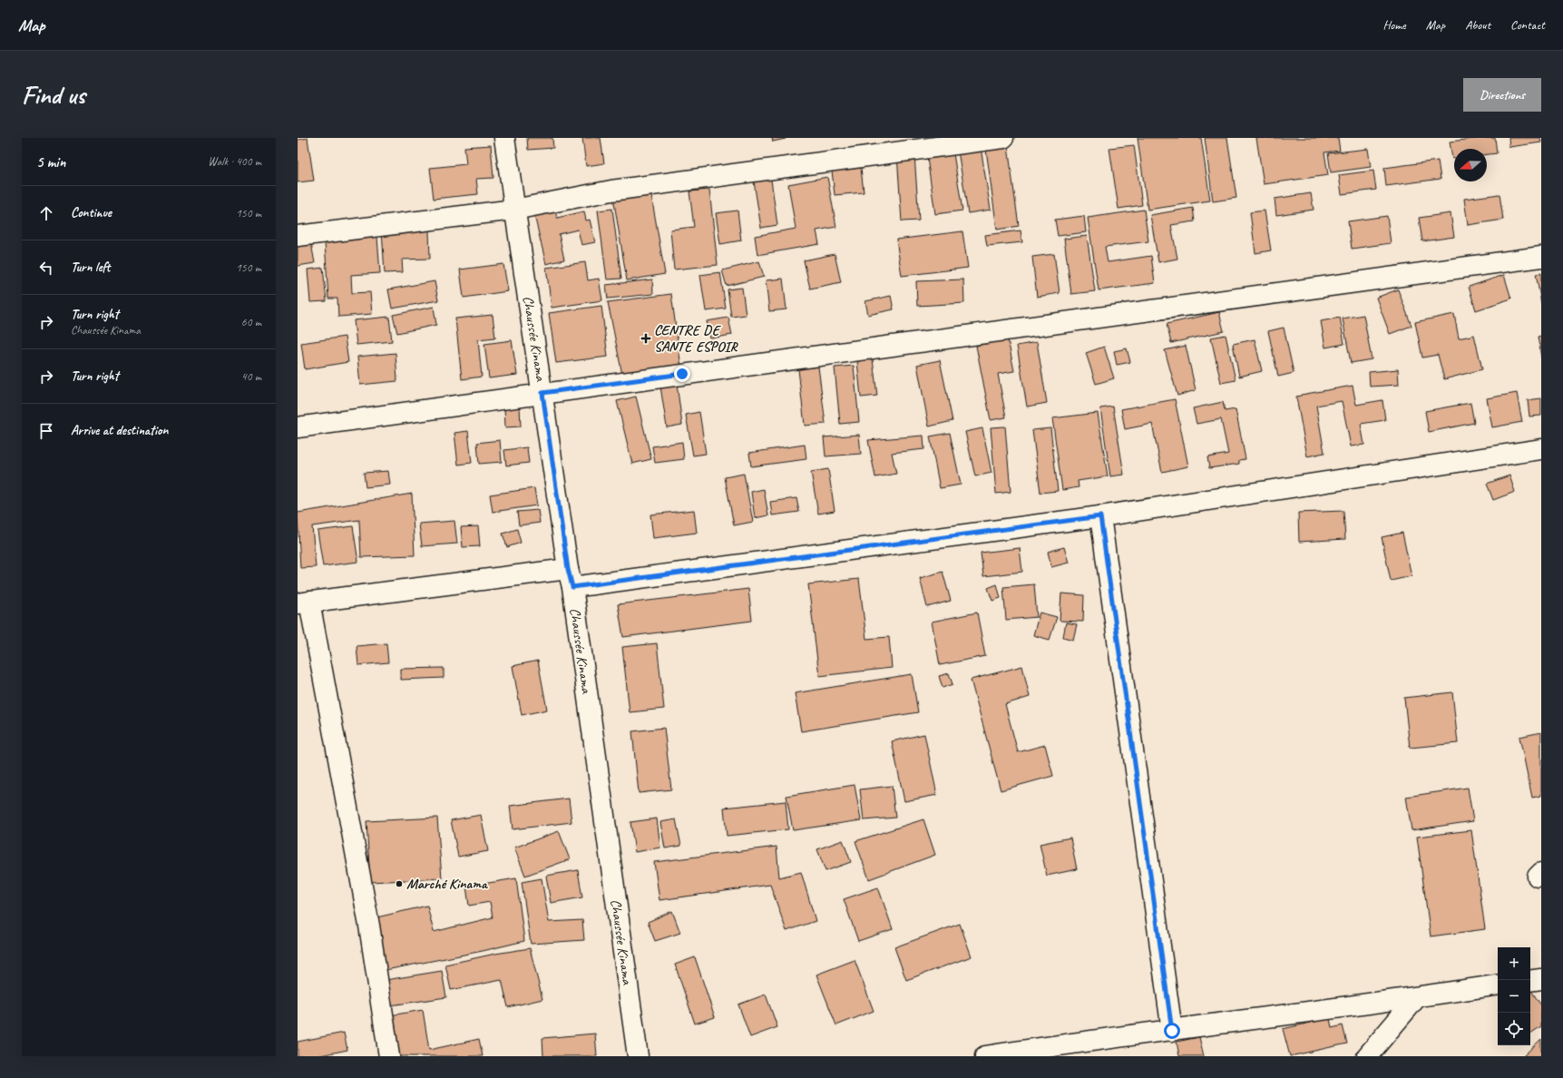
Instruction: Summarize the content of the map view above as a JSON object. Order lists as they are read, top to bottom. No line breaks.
{"streets":{"street":["Chaussée Kinama"]},"places":{"health":["CENTRE DE SANTE ESPOIR"],"other":["Marché Kinama"]},"north":"left","page":{"header":"Map","nav":["Home","Map","About","Contact"],"buttons":"Directions","title":"Find us","heading":["5 min","Walk · 400 m"],"list":[["Continue","150 m"],["Turn left","150 m"],["Turn right","Chaussée Kinama","60 m"],["Turn right","40 m"],"Arrive at destination"],"map_buttons":["+","−"]}}
